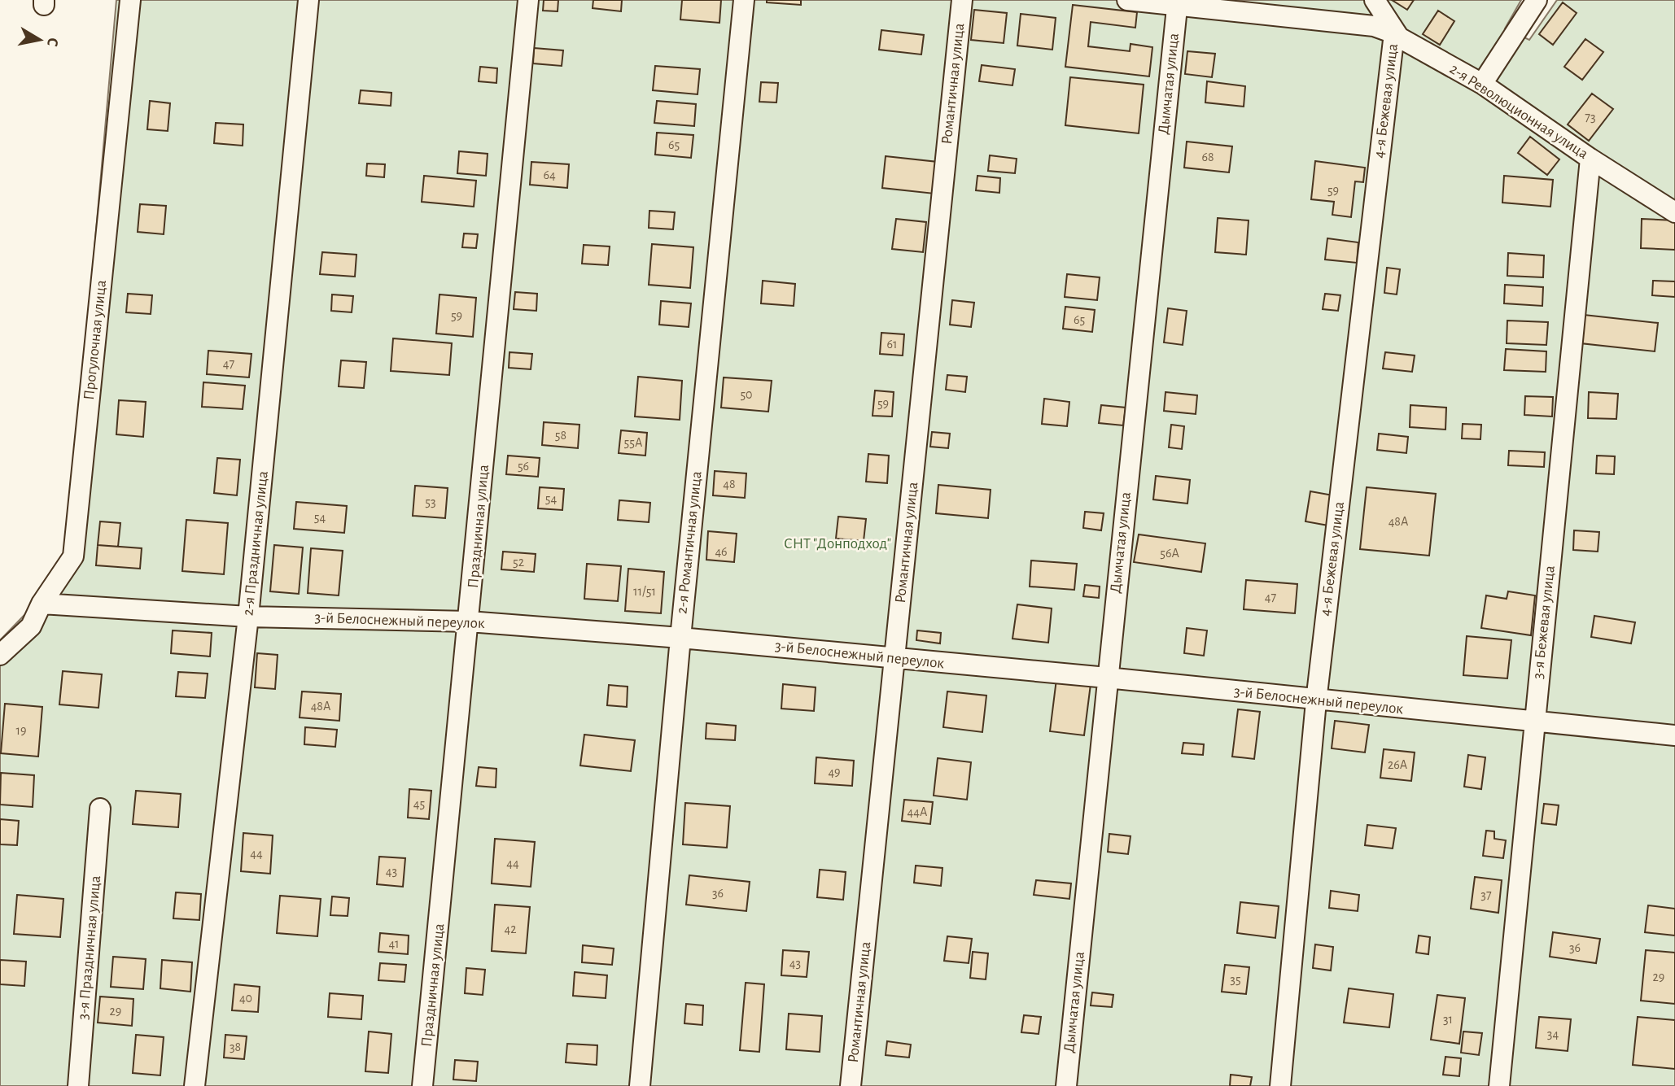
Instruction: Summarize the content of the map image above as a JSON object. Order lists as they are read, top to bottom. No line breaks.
{"streets":{"street":["Романтичная улица","Дымчатая улица","4-я Бежевая улица","2-я Революционная улица","Прогулочная улица","Праздничная улица","2-я Романтичная улица","2-я Праздничная улица","3-й Белоснежный переулок","3-я Бежевая улица","3-я Праздничная улица"]},"crossings":[["Романтичная улица","3-й Белоснежный переулок"],["Дымчатая улица","3-й Белоснежный переулок"],["4-я Бежевая улица","2-я Революционная улица"],["4-я Бежевая улица","3-й Белоснежный переулок"],["2-я Революционная улица","3-я Бежевая улица"],["Прогулочная улица","3-й Белоснежный переулок"],["Праздничная улица","3-й Белоснежный переулок"],["2-я Романтичная улица","3-й Белоснежный переулок"],["2-я Праздничная улица","3-й Белоснежный переулок"],["3-й Белоснежный переулок","3-я Бежевая улица"]],"parks":["СНТ \"Донподход\""],"house_numbers":["73","65","68","64","59","59","65","61","47","50","59","58","55А","56","48","54","53","54","48А","46","56А","52","11/51","47","48А","19","26А","49","45","44А","44","44","43","36","37","42","41","36","43","29","35","40","29","31","34","38"],"north":"right"}
